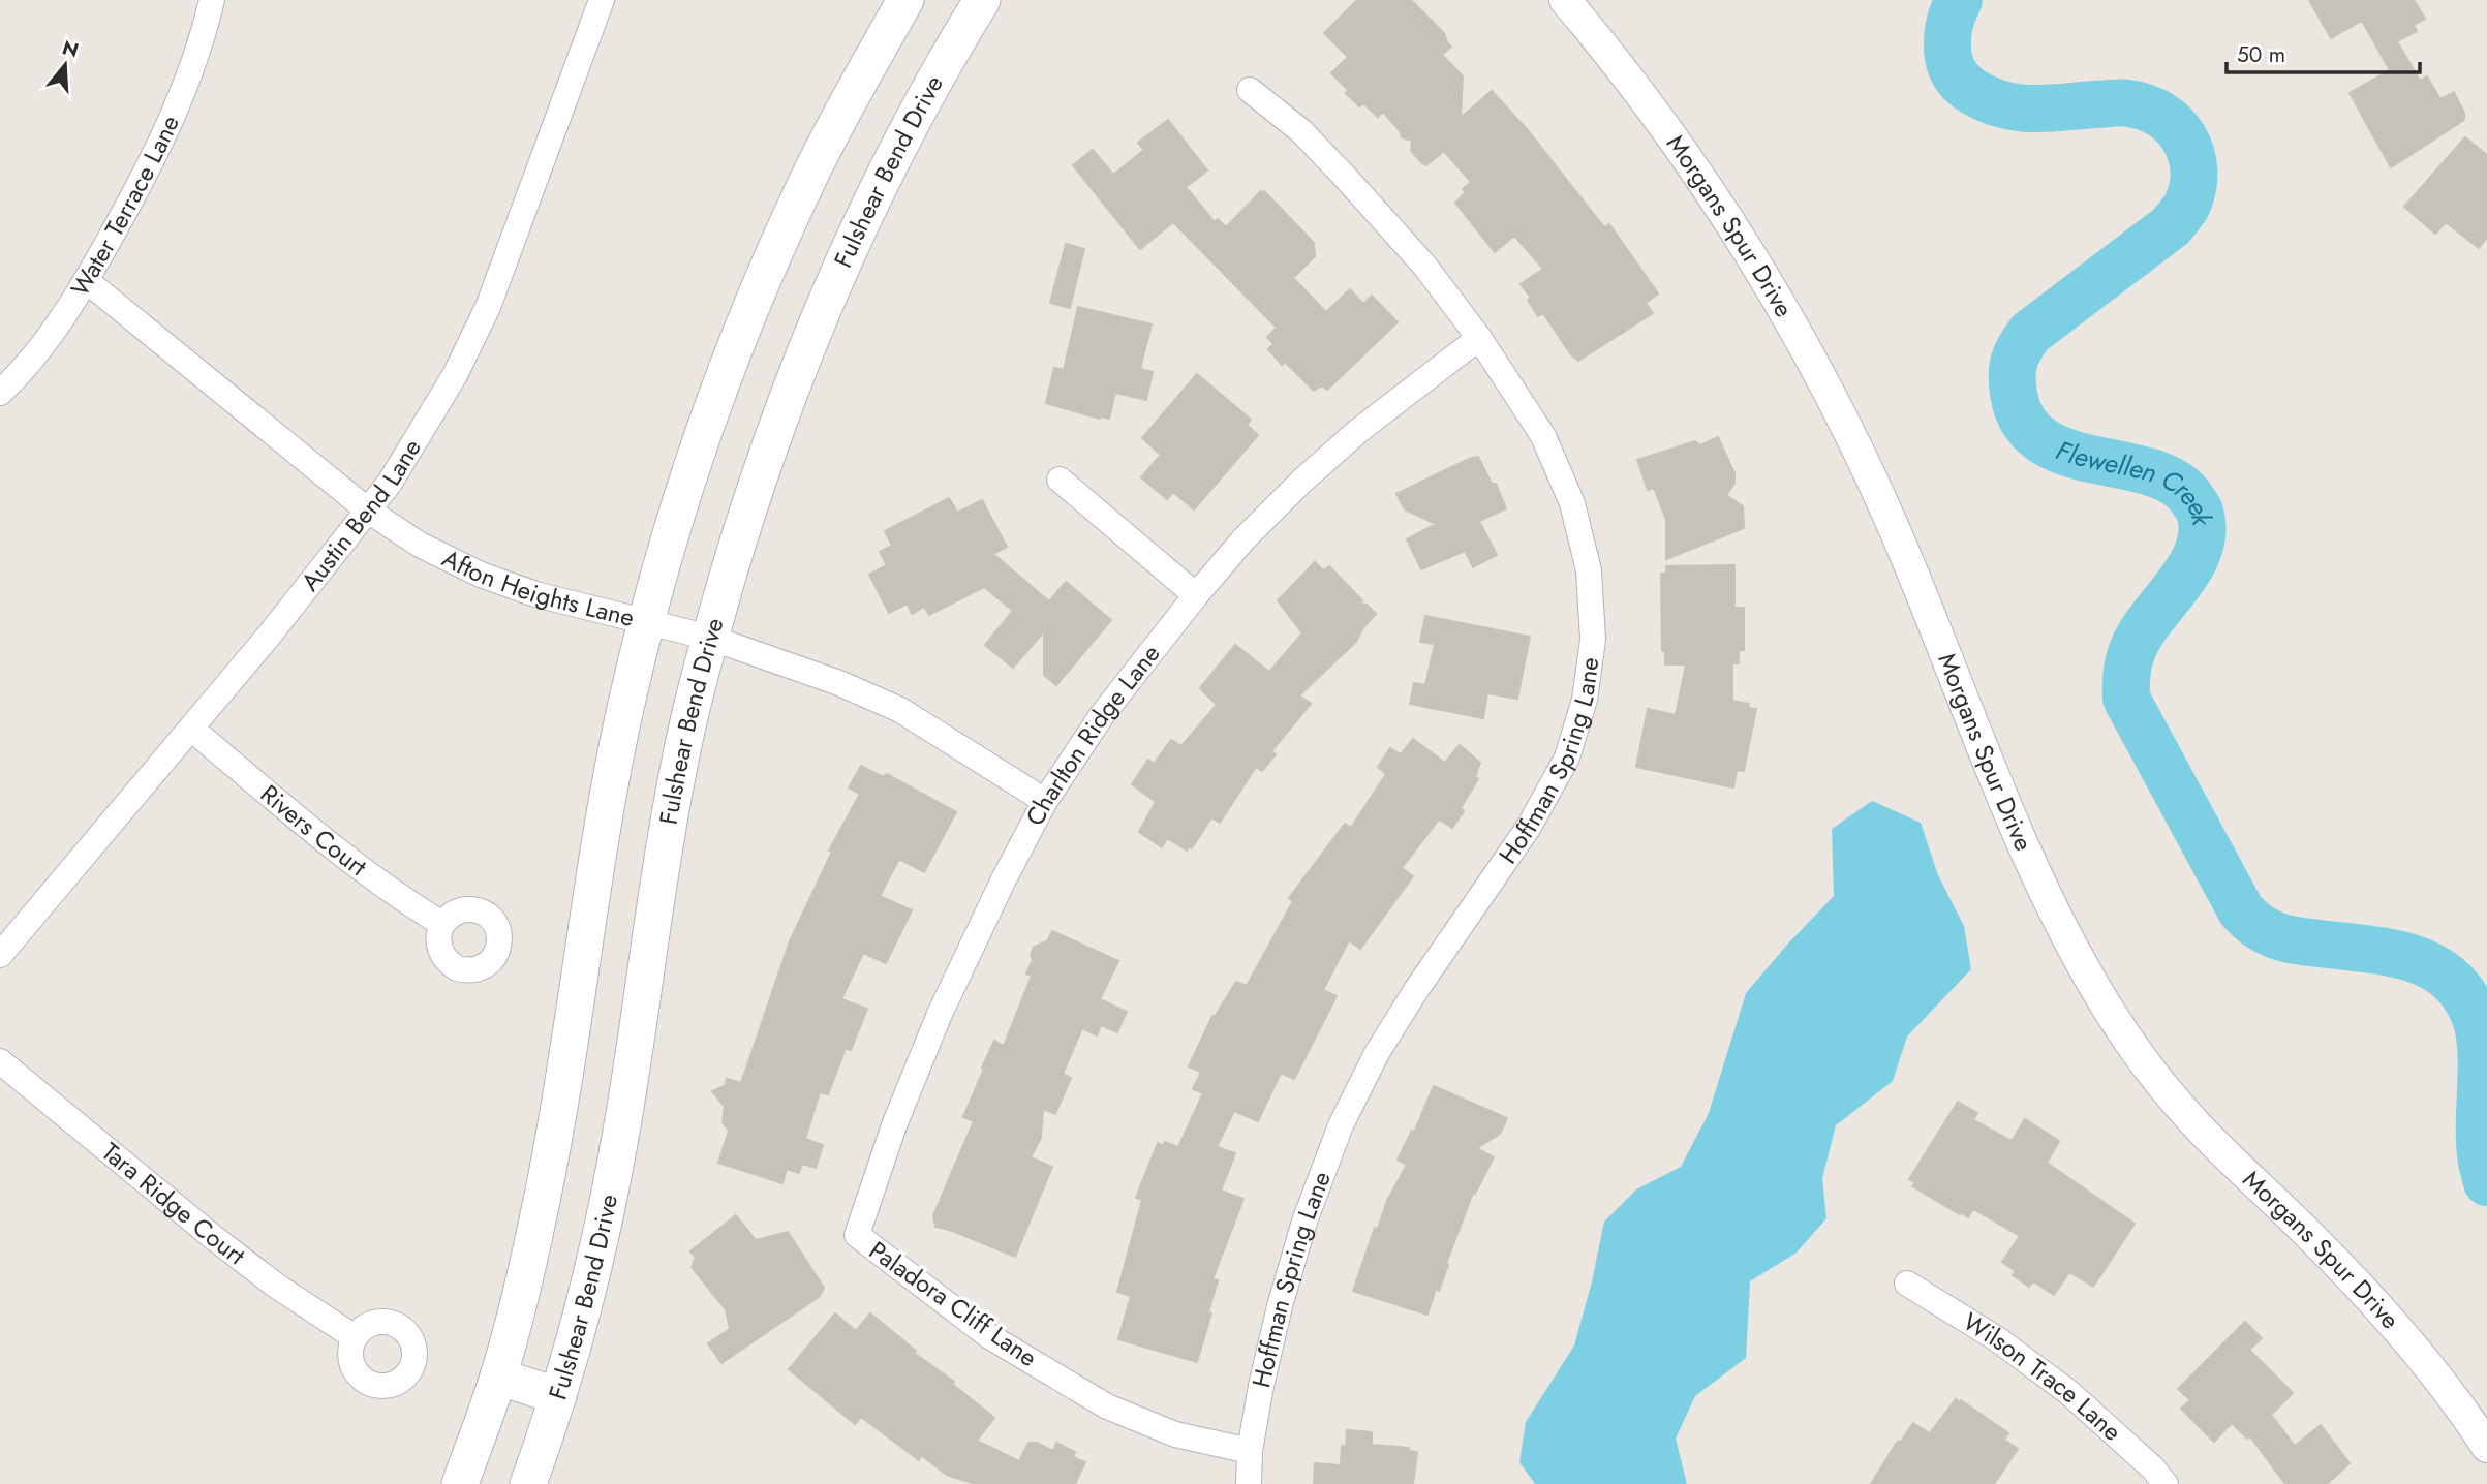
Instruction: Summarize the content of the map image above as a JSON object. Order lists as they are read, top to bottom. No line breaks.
{"streets":{"main road":["Fulshear Bend Drive"],"street":["Water Terrace Lane","Morgans Spur Drive","Austin Bend Lane","Afton Heights Lane","Charlton Ridge Lane","Hoffman Spring Lane","Rivers Court","Tara Ridge Court","Paladora Cliff Lane","Wilson Trace Lane"]},"crossings":[["Fulshear Bend Drive","Afton Heights Lane"],["Water Terrace Lane","Afton Heights Lane"],["Austin Bend Lane","Afton Heights Lane"],["Austin Bend Lane","Rivers Court"],["Afton Heights Lane","Charlton Ridge Lane"],["Charlton Ridge Lane","Hoffman Spring Lane"],["Charlton Ridge Lane","Paladora Cliff Lane"],["Hoffman Spring Lane","Paladora Cliff Lane"]],"water":["Flewellen Creek"],"scale_bar":"50 m","north":"top"}
